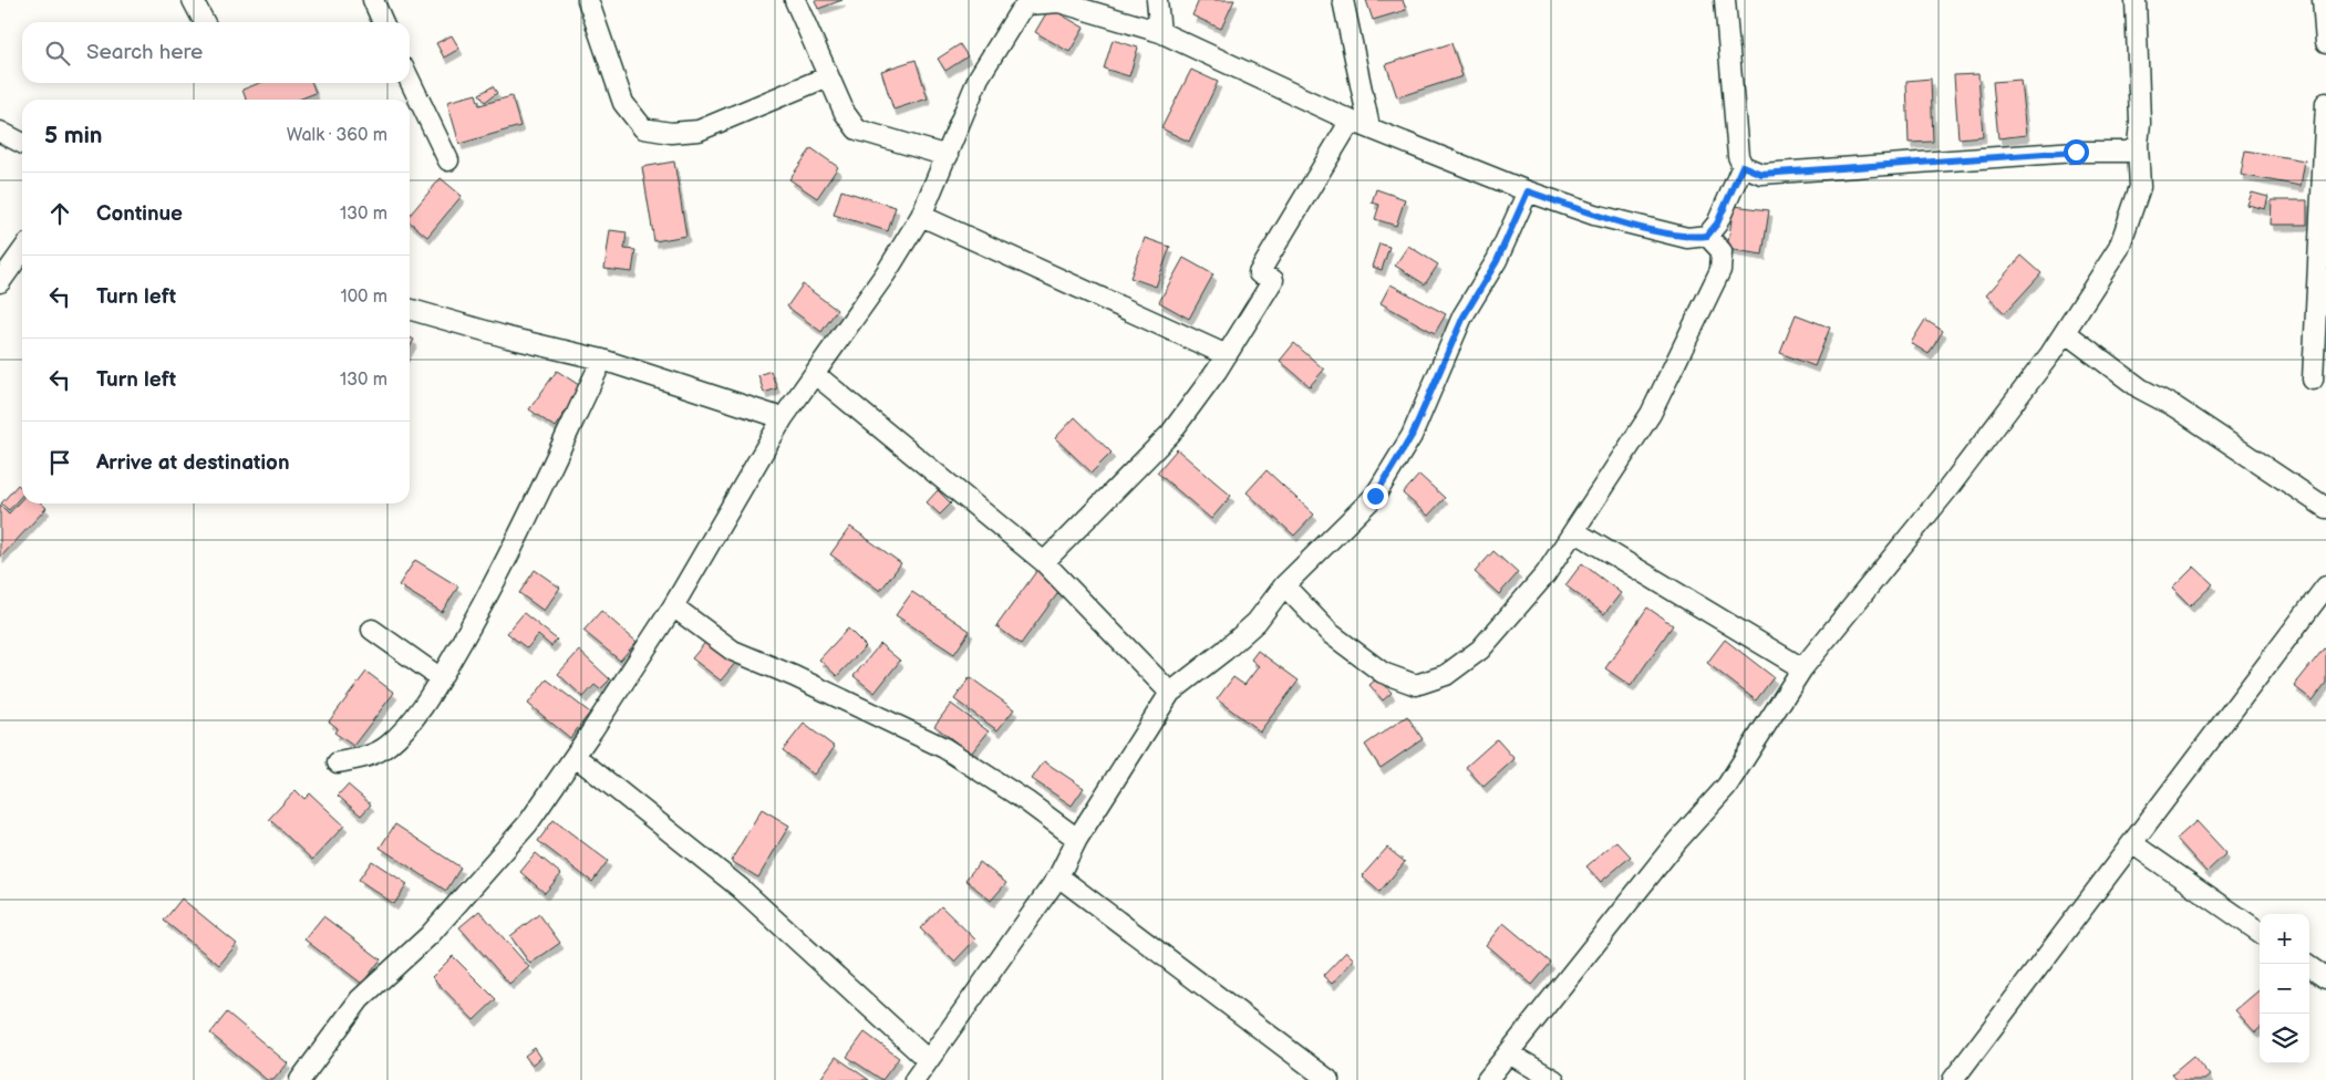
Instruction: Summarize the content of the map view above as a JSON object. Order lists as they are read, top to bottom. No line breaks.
{"page":{"search":"Search here","heading":["5 min","Walk · 360 m"],"list":[["Continue","130 m"],["Turn left","100 m"],["Turn left","130 m"],"Arrive at destination"],"map_buttons":["+","−"]}}
